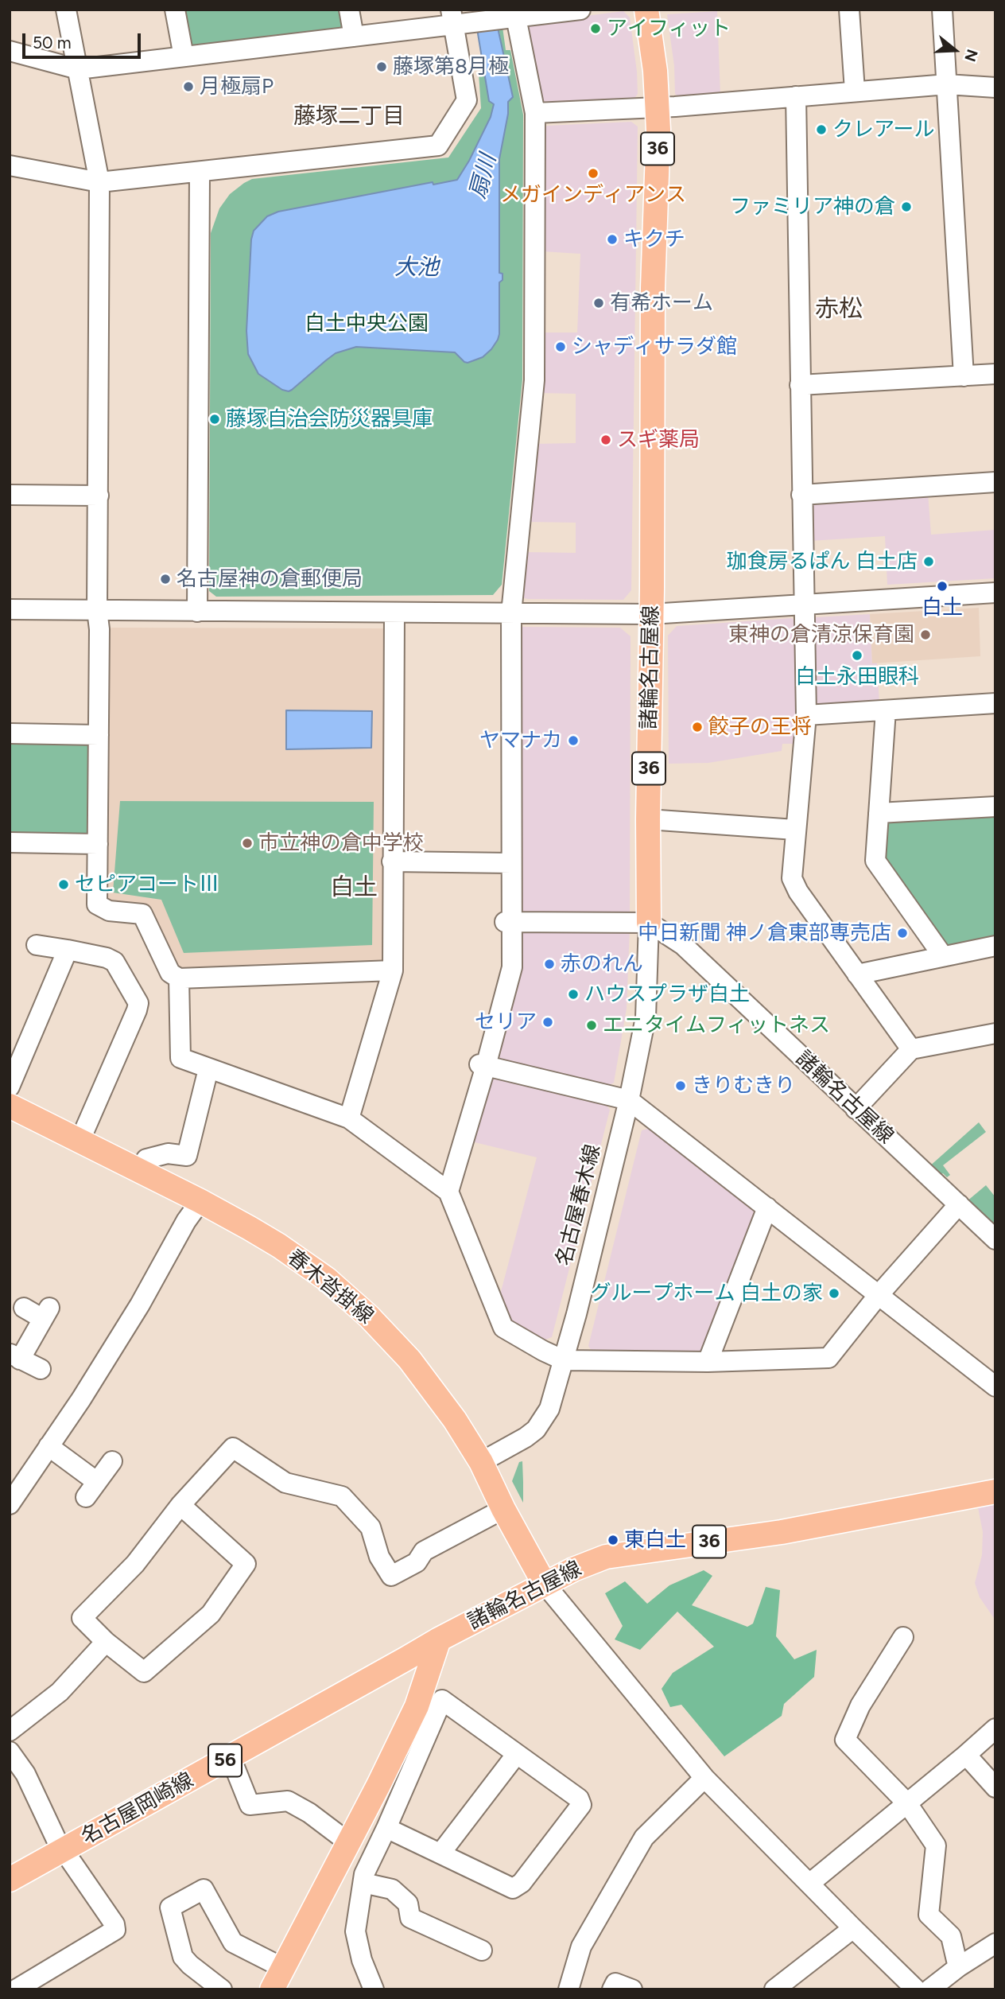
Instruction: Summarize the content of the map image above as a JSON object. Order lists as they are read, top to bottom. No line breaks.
{"streets":{"main road":["36","諸輪名古屋線","春木沓掛線","56","名古屋岡崎線"],"street":["名古屋春木線"]},"crossings":[["諸輪名古屋線","名古屋春木線"],["諸輪名古屋線","春木沓掛線"],["諸輪名古屋線","名古屋岡崎線"],["名古屋春木線","春木沓掛線"]],"districts":["藤塚二丁目","赤松","白土"],"water":["扇川","大池"],"parks":["白土中央公園"],"places":["アイフィット","藤塚第8月極","月極扇P","クレアール","メガインディアンス","ファミリア神の倉","キクチ","有希ホーム","シャディサラダ館","藤塚自治会防災器具庫","スギ薬局","珈食房るぱん 白土店","名古屋神の倉郵便局","白土","東神の倉清涼保育園","白土永田眼科","餃子の王将","ヤマナカ","市立神の倉中学校","セピアコートⅢ","中日新聞 神ノ倉東部専売店","赤のれん","ハウスプラザ白土","セリア","エニタイムフィットネス","きりむきり","グループホーム 白土の家","東白土"],"scale_bar":"50 m","north":"right"}
